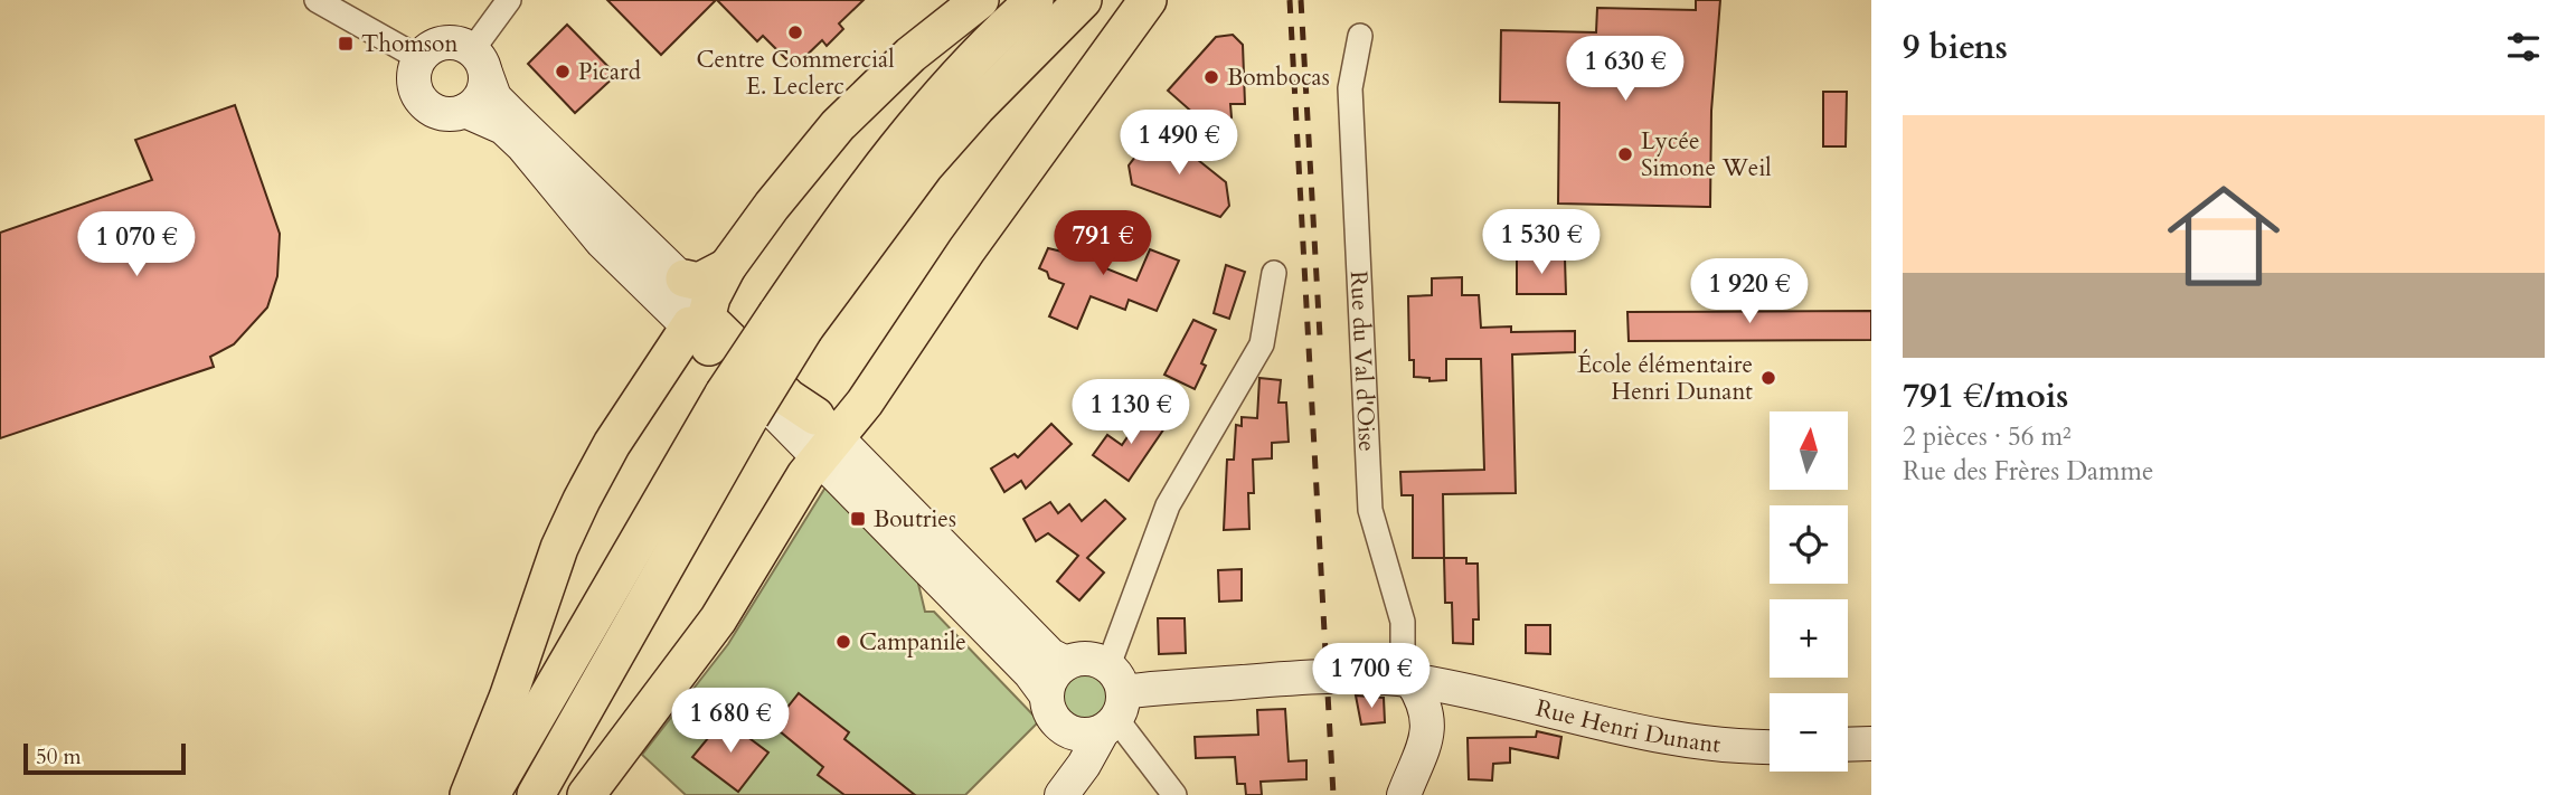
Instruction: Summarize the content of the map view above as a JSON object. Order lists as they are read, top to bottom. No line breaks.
{"streets":{"street":["Rue du Val d'Oise","Rue Henri Dunant"]},"crossings":[["Rue du Val d'Oise","Rue Henri Dunant"]],"places":{"other":["Centre Commercial E. Leclerc","Picard","Bombocas","Lycée Simone Weil","École élémentaire Henri Dunant","Campanile"],"transit":["Thomson","Boutries"]},"scale_bar":"50 m","north":"top","page":{"heading":"9 biens","price":["1 630 €","1 490 €","1 530 €","791 €","1 070 €","1 920 €","1 130 €","1 700 €","1 680 €"],"list":[{"name":"791 €/mois","note":"2 pièces · 56 m² · Rue des Frères Damme"}],"map_buttons":["+","−"],"scale":"50 m"}}
